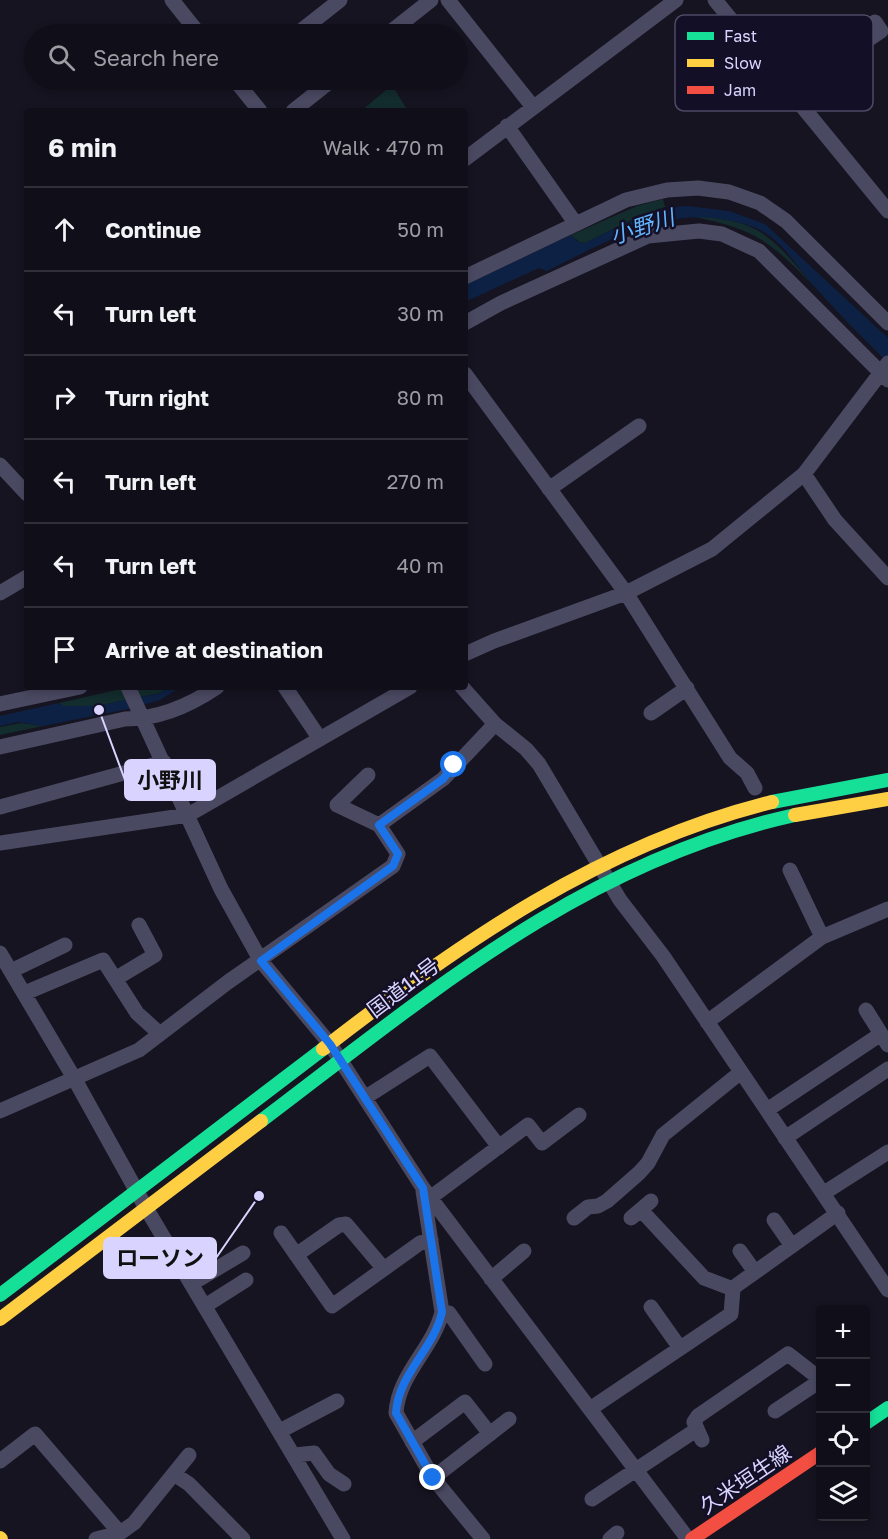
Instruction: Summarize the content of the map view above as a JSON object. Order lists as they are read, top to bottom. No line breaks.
{"streets":{"main road":["国道11号","久米垣生線"]},"water":["小野川"],"places":["小野川","ローソン"],"legend":["Fast","Slow","Jam"],"page":{"search":"Search here","heading":["6 min","Walk · 470 m"],"list":[["Continue","50 m"],["Turn left","30 m"],["Turn right","80 m"],["Turn left","270 m"],["Turn left","40 m"],"Arrive at destination"],"map_buttons":["+","−"]}}
